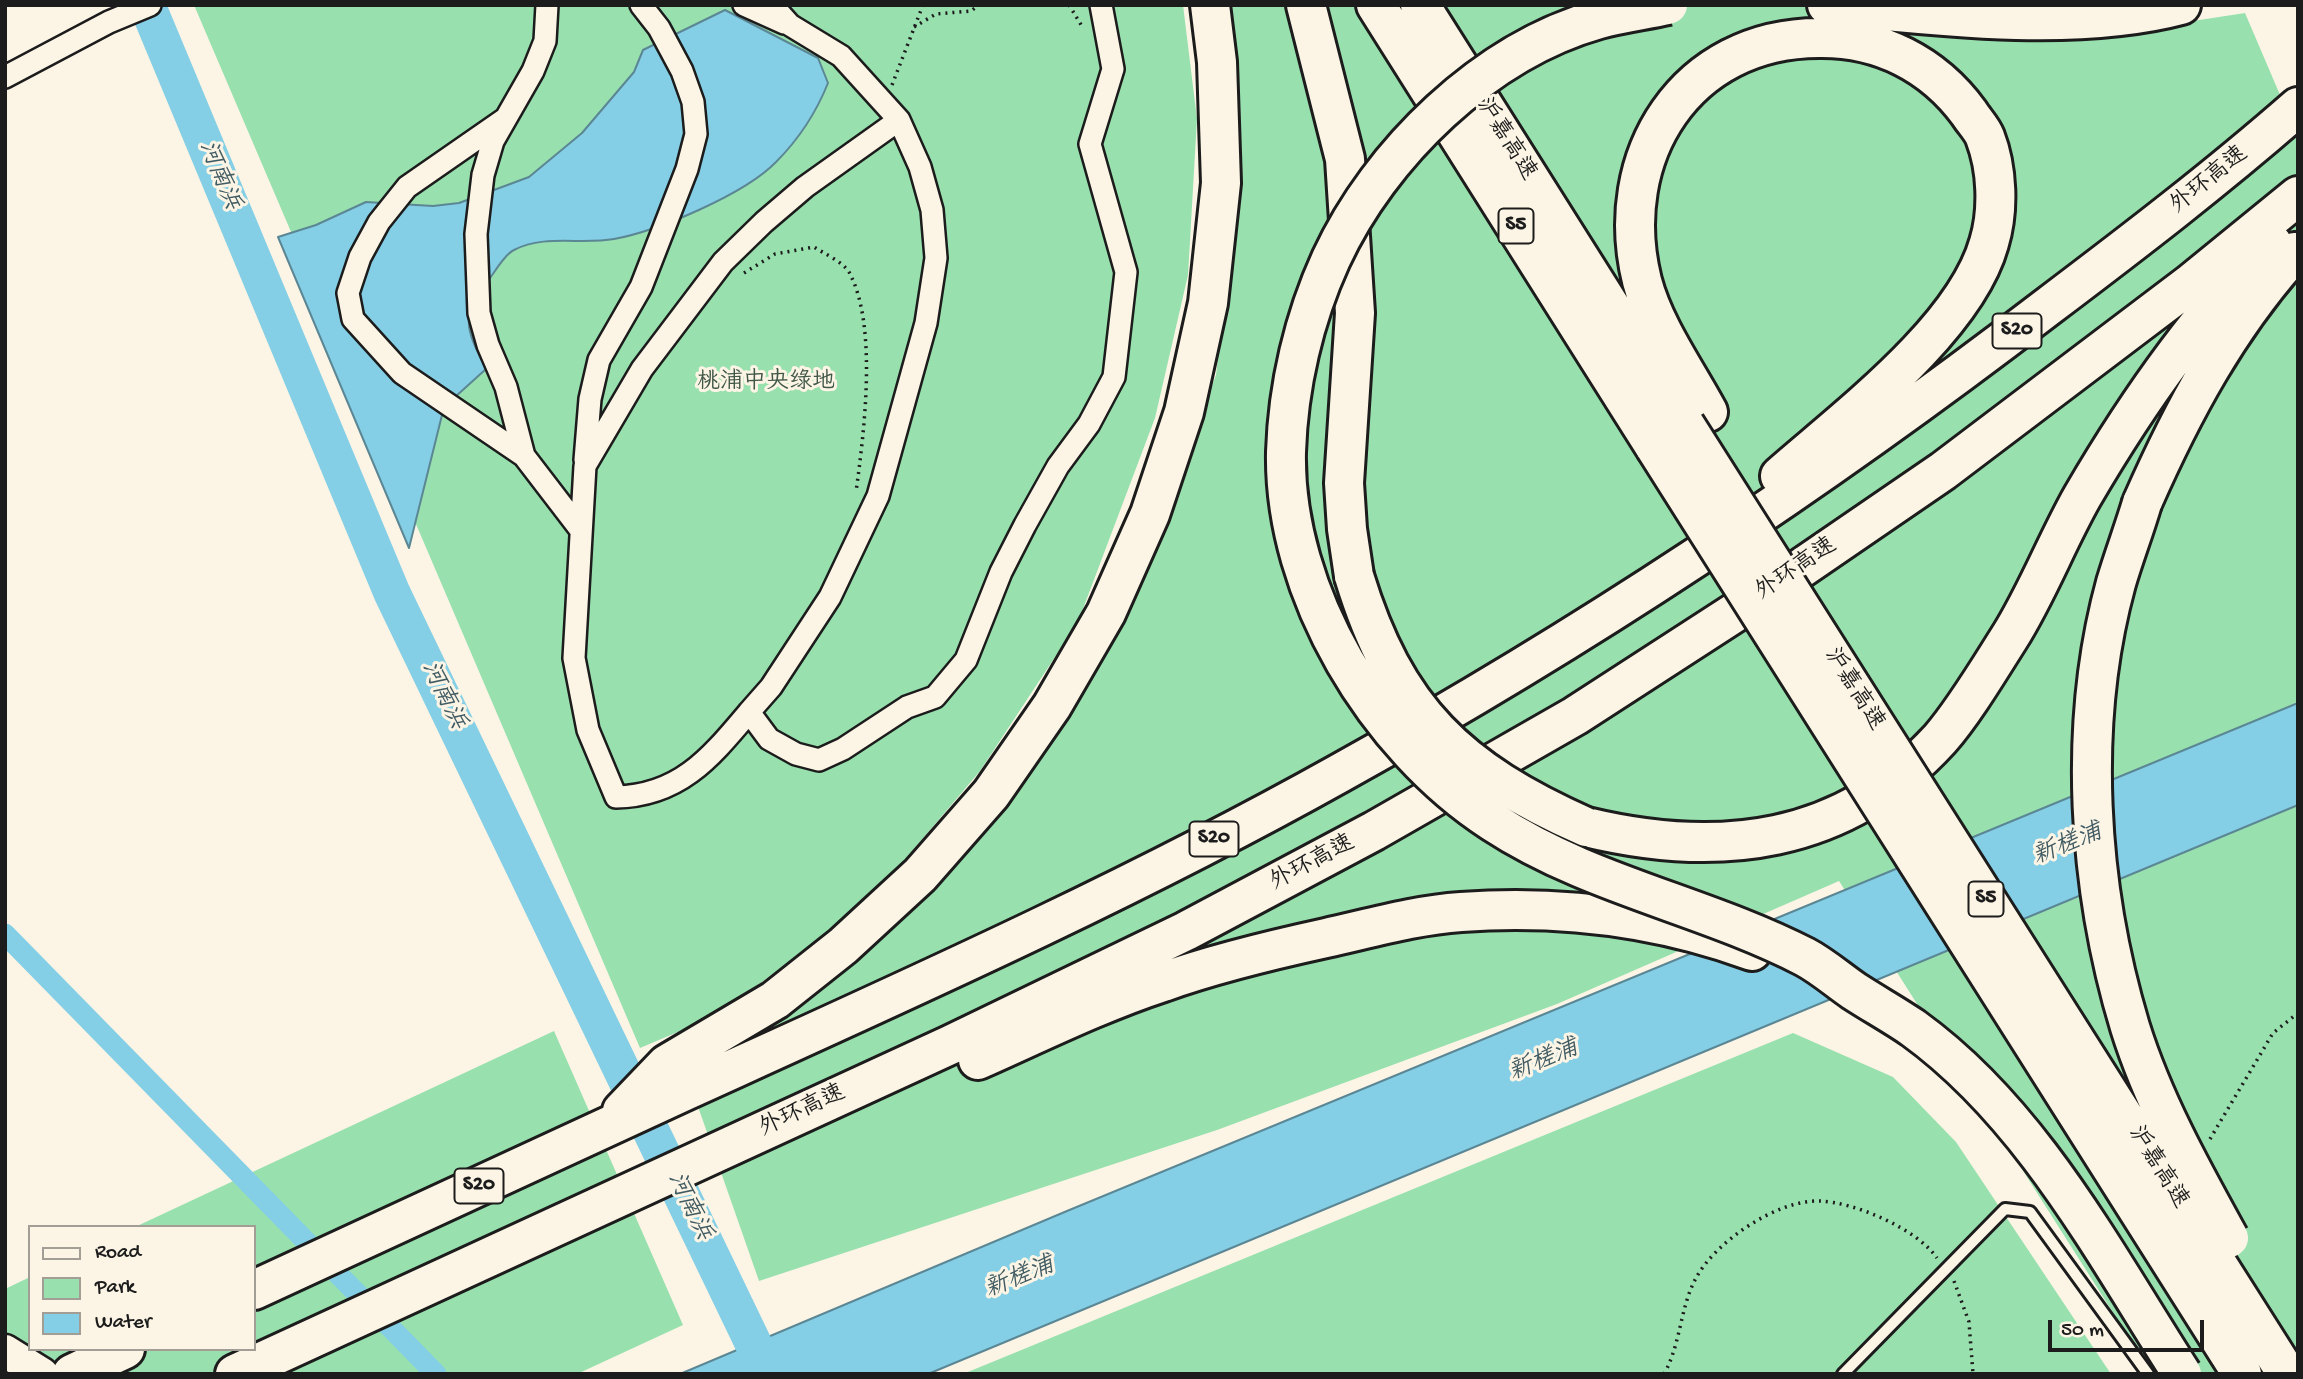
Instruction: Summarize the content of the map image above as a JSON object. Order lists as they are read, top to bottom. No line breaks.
{"streets":{"highway":["沪嘉高速","外环高速","S5","S20"]},"crossings":[["外环高速","S20"]],"water":["河南浜","新槎浦"],"parks":["桃浦中央绿地"],"legend":["Road","Park","Water"],"scale_bar":"50 m"}
